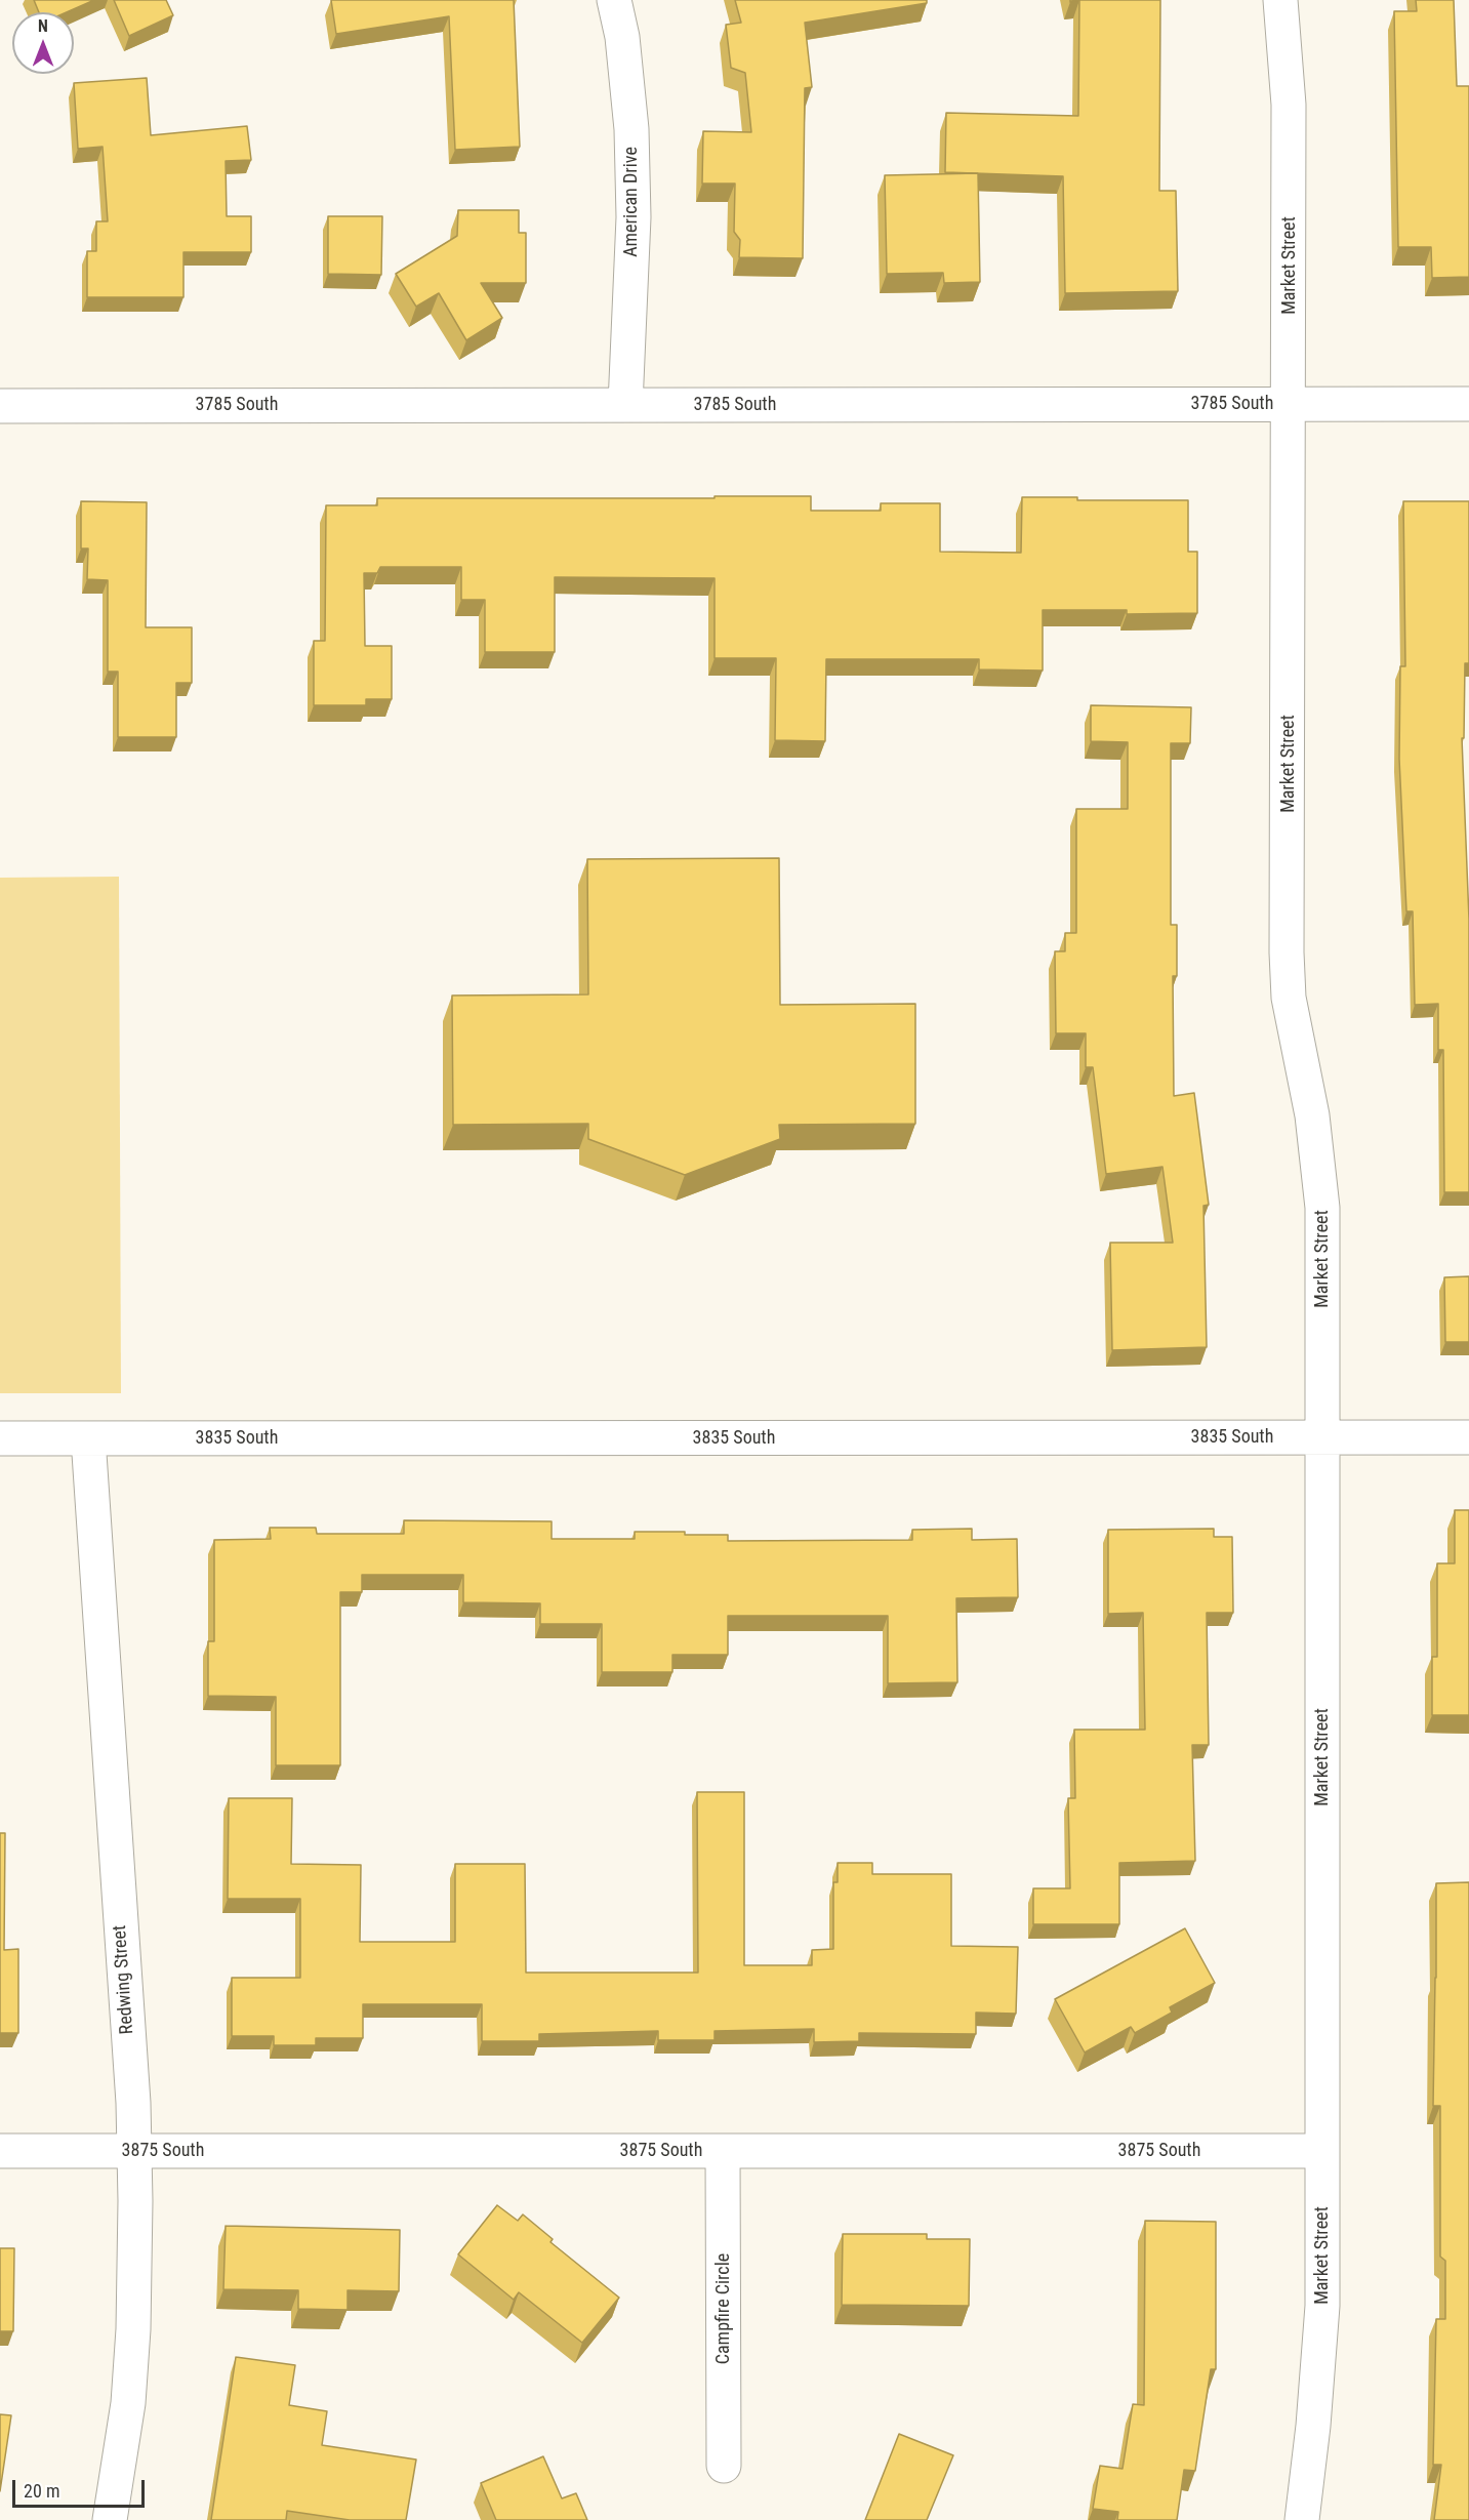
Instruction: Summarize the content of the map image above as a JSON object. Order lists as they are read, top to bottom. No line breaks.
{"streets":{"street":["American Drive","Market Street","3785 South","3835 South","Redwing Street","3875 South","Campfire Circle"]},"crossings":[["American Drive","3785 South"],["Market Street","3785 South"],["Market Street","3835 South"],["Market Street","3875 South"],["3835 South","Redwing Street"],["Redwing Street","3875 South"],["3875 South","Campfire Circle"]],"scale_bar":"20 m","north":"top"}
